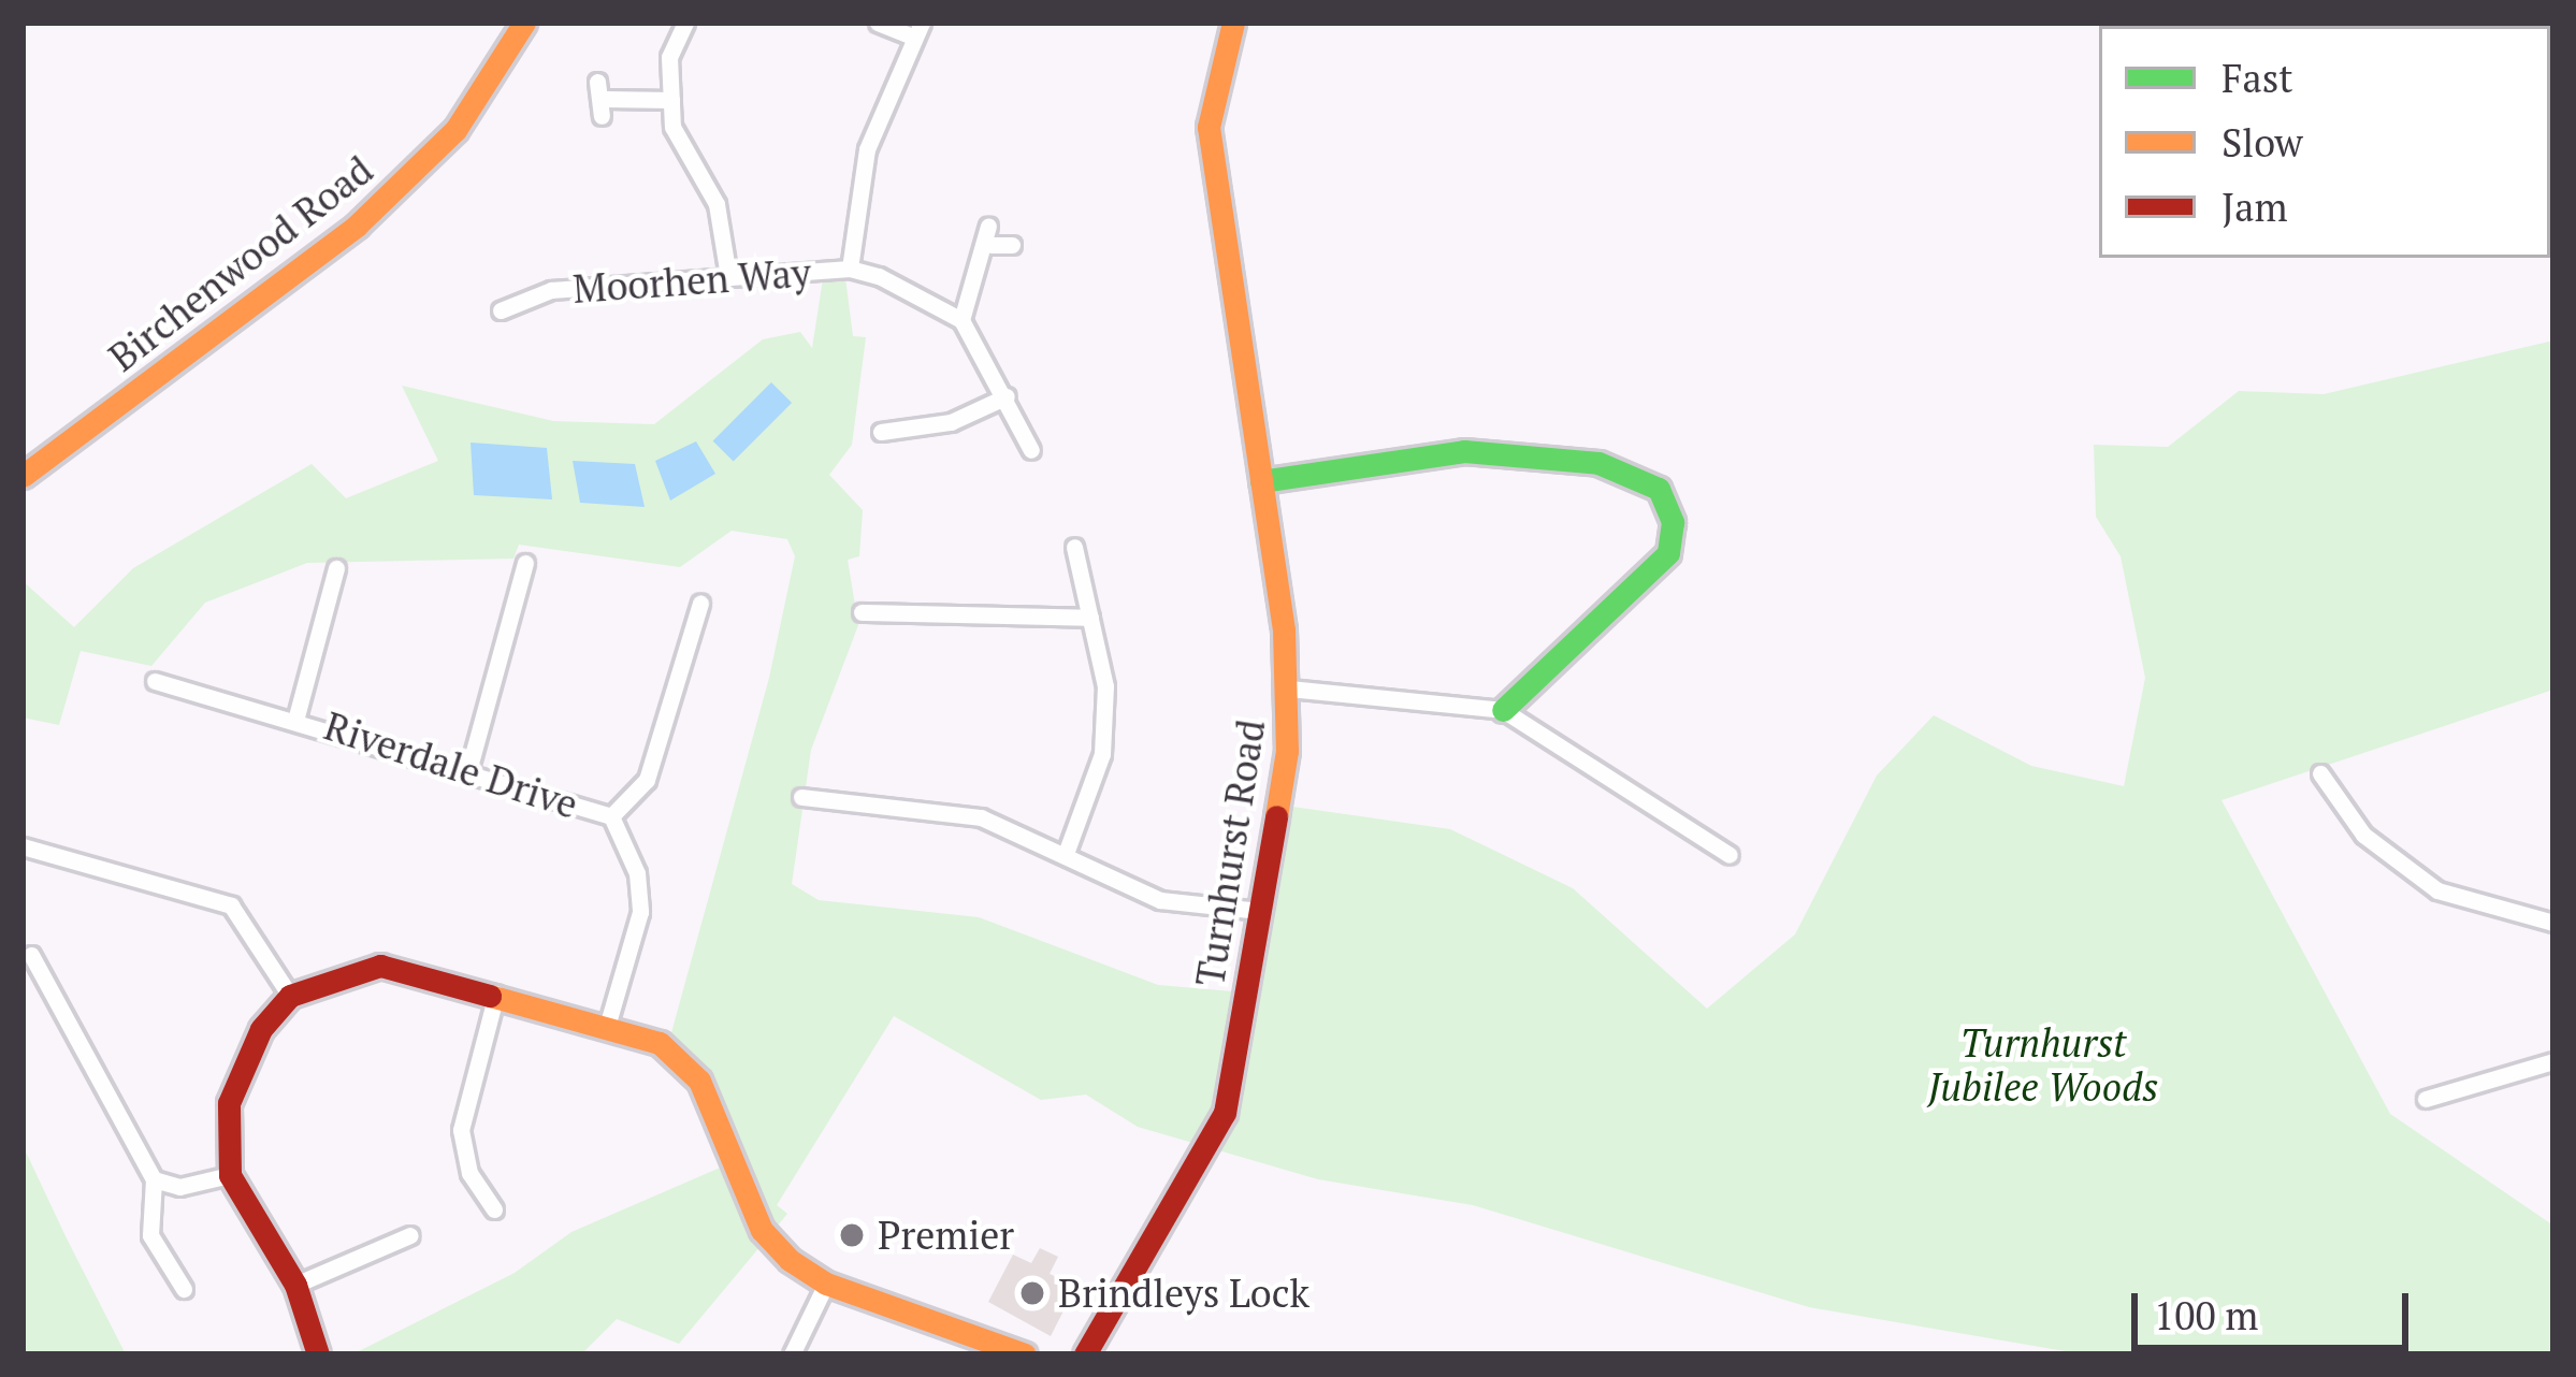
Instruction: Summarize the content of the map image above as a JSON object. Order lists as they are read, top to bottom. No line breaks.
{"streets":{"street":["Birchenwood Road","Moorhen Way","Riverdale Drive","Turnhurst Road"]},"parks":["Turnhurst Jubilee Woods"],"places":["Premier","Brindleys Lock"],"legend":["Fast","Slow","Jam"],"scale_bar":"100 m"}
